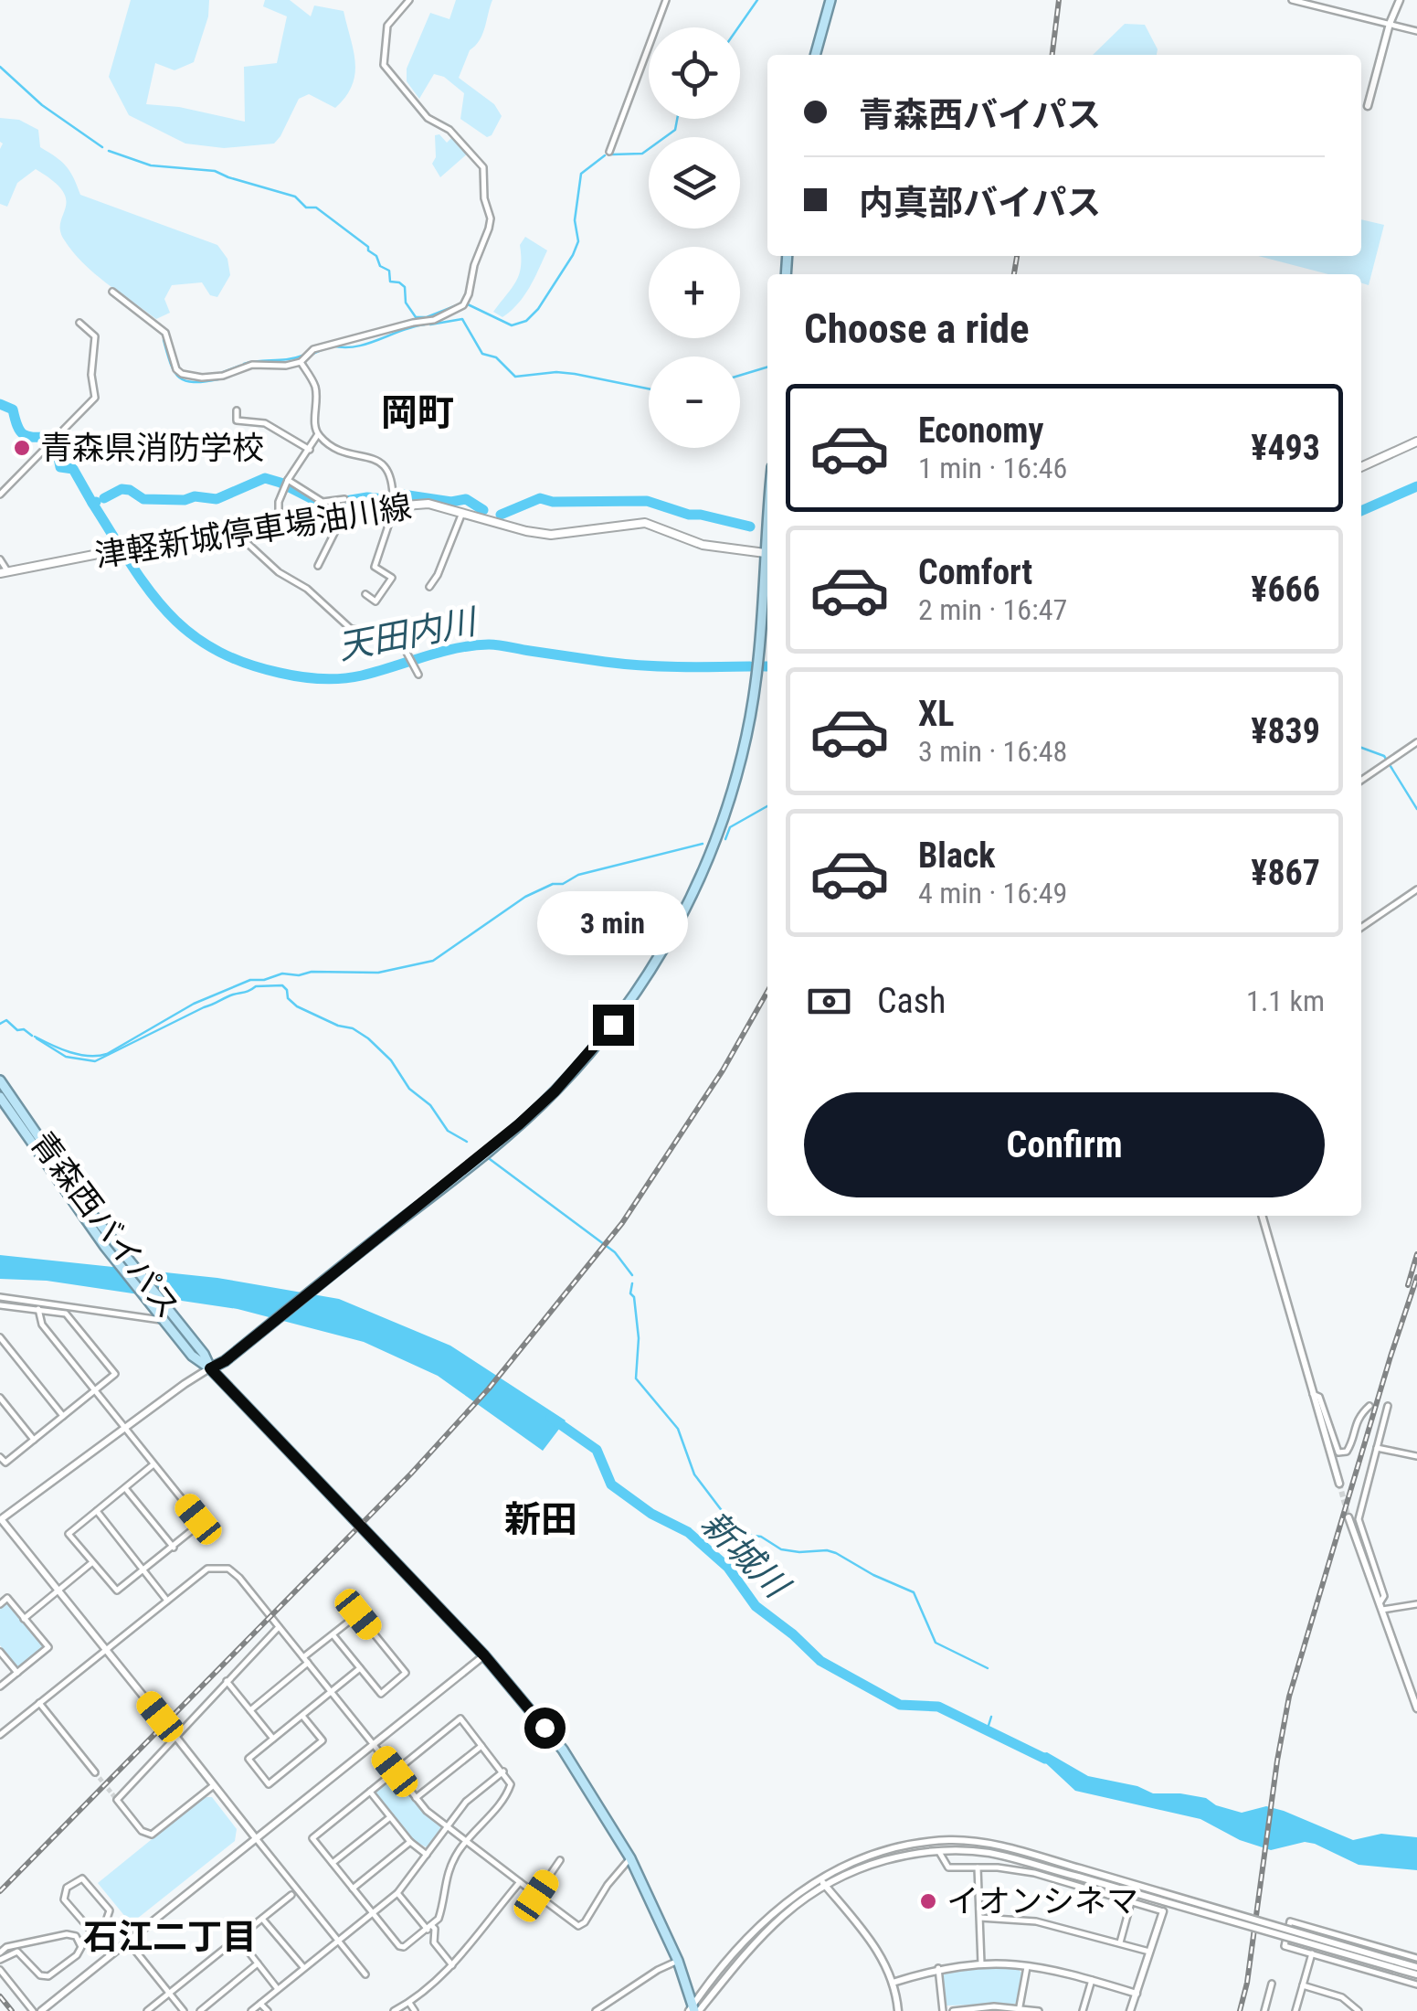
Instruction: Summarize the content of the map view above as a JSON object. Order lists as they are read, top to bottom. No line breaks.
{"streets":{"highway":["青森西バイパス"],"main road":["津軽新城停車場油川線"]},"districts":["岡町","新田","石江二丁目"],"water":["天田内川","新城川"],"places":["青森県消防学校","イオンシネマ"],"page":{"map_buttons":["+","−"],"banner":["青森西バイパス","内真部バイパス"],"heading":"Choose a ride","list":[{"name":"Economy","note":"1 min · 16:46","value":"¥493"},{"name":"Comfort","note":"2 min · 16:47","value":"¥666"},{"name":"XL","note":"3 min · 16:48","value":"¥839"},{"name":"Black","note":"4 min · 16:49","value":"¥867"}],"bubble":"3 min","pay":["Cash","1.1 km"],"buttons":"Confirm"}}
